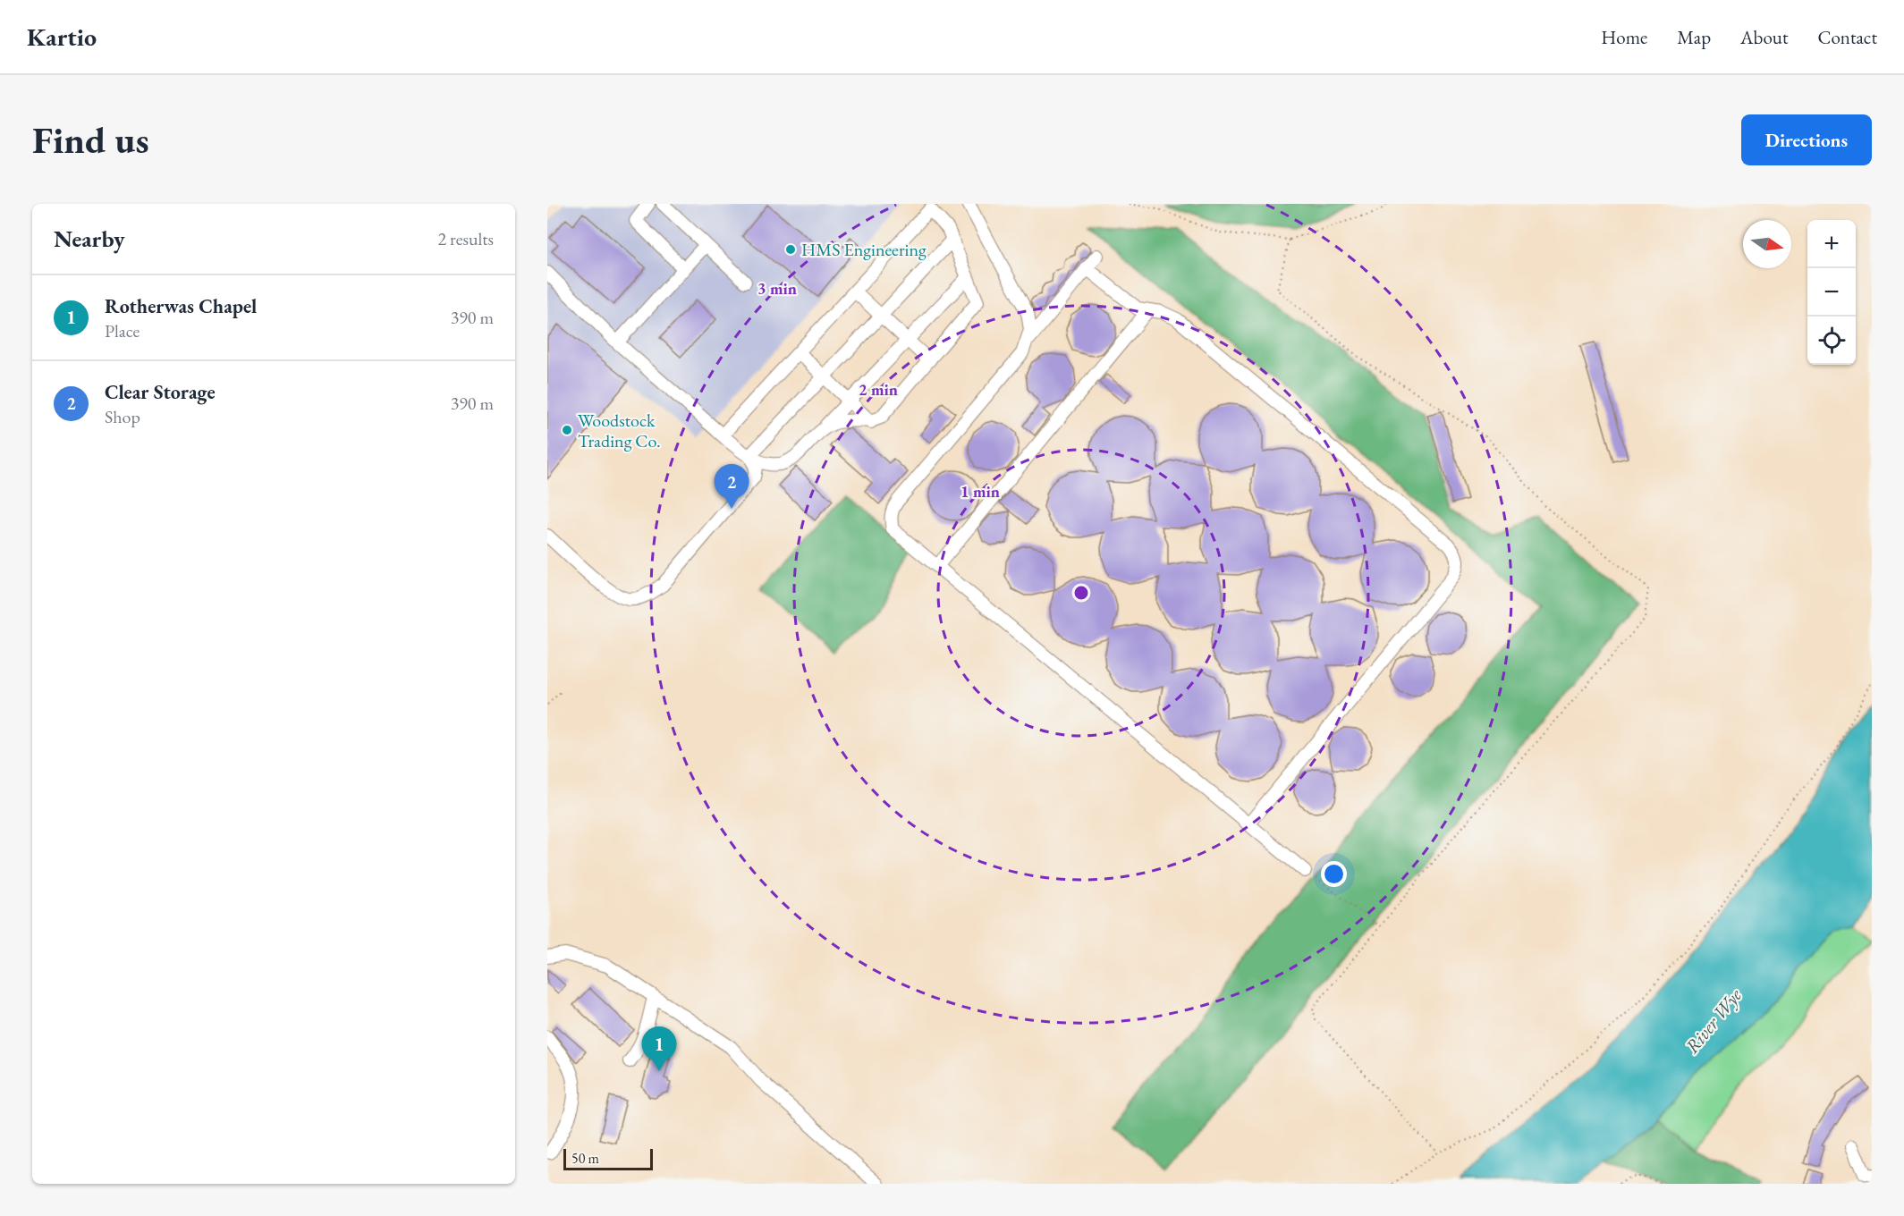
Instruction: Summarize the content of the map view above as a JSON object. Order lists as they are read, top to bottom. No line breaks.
{"water":["River Wye"],"places":["HMS Engineering","Woodstock Trading Co."],"scale_bar":"50 m","north":"right","page":{"header":"Kartio","nav":["Home","Map","About","Contact"],"buttons":"Directions","title":"Find us","heading":["Nearby","2 results"],"map_buttons":["+","−"],"list":[{"mark":"1","name":"Rotherwas Chapel","note":"Place","value":"390 m"},{"mark":"2","name":"Clear Storage","note":"Shop","value":"390 m"}],"pins":["2","1"],"scale":"50 m"},"rings":["3 min","2 min","1 min"]}
